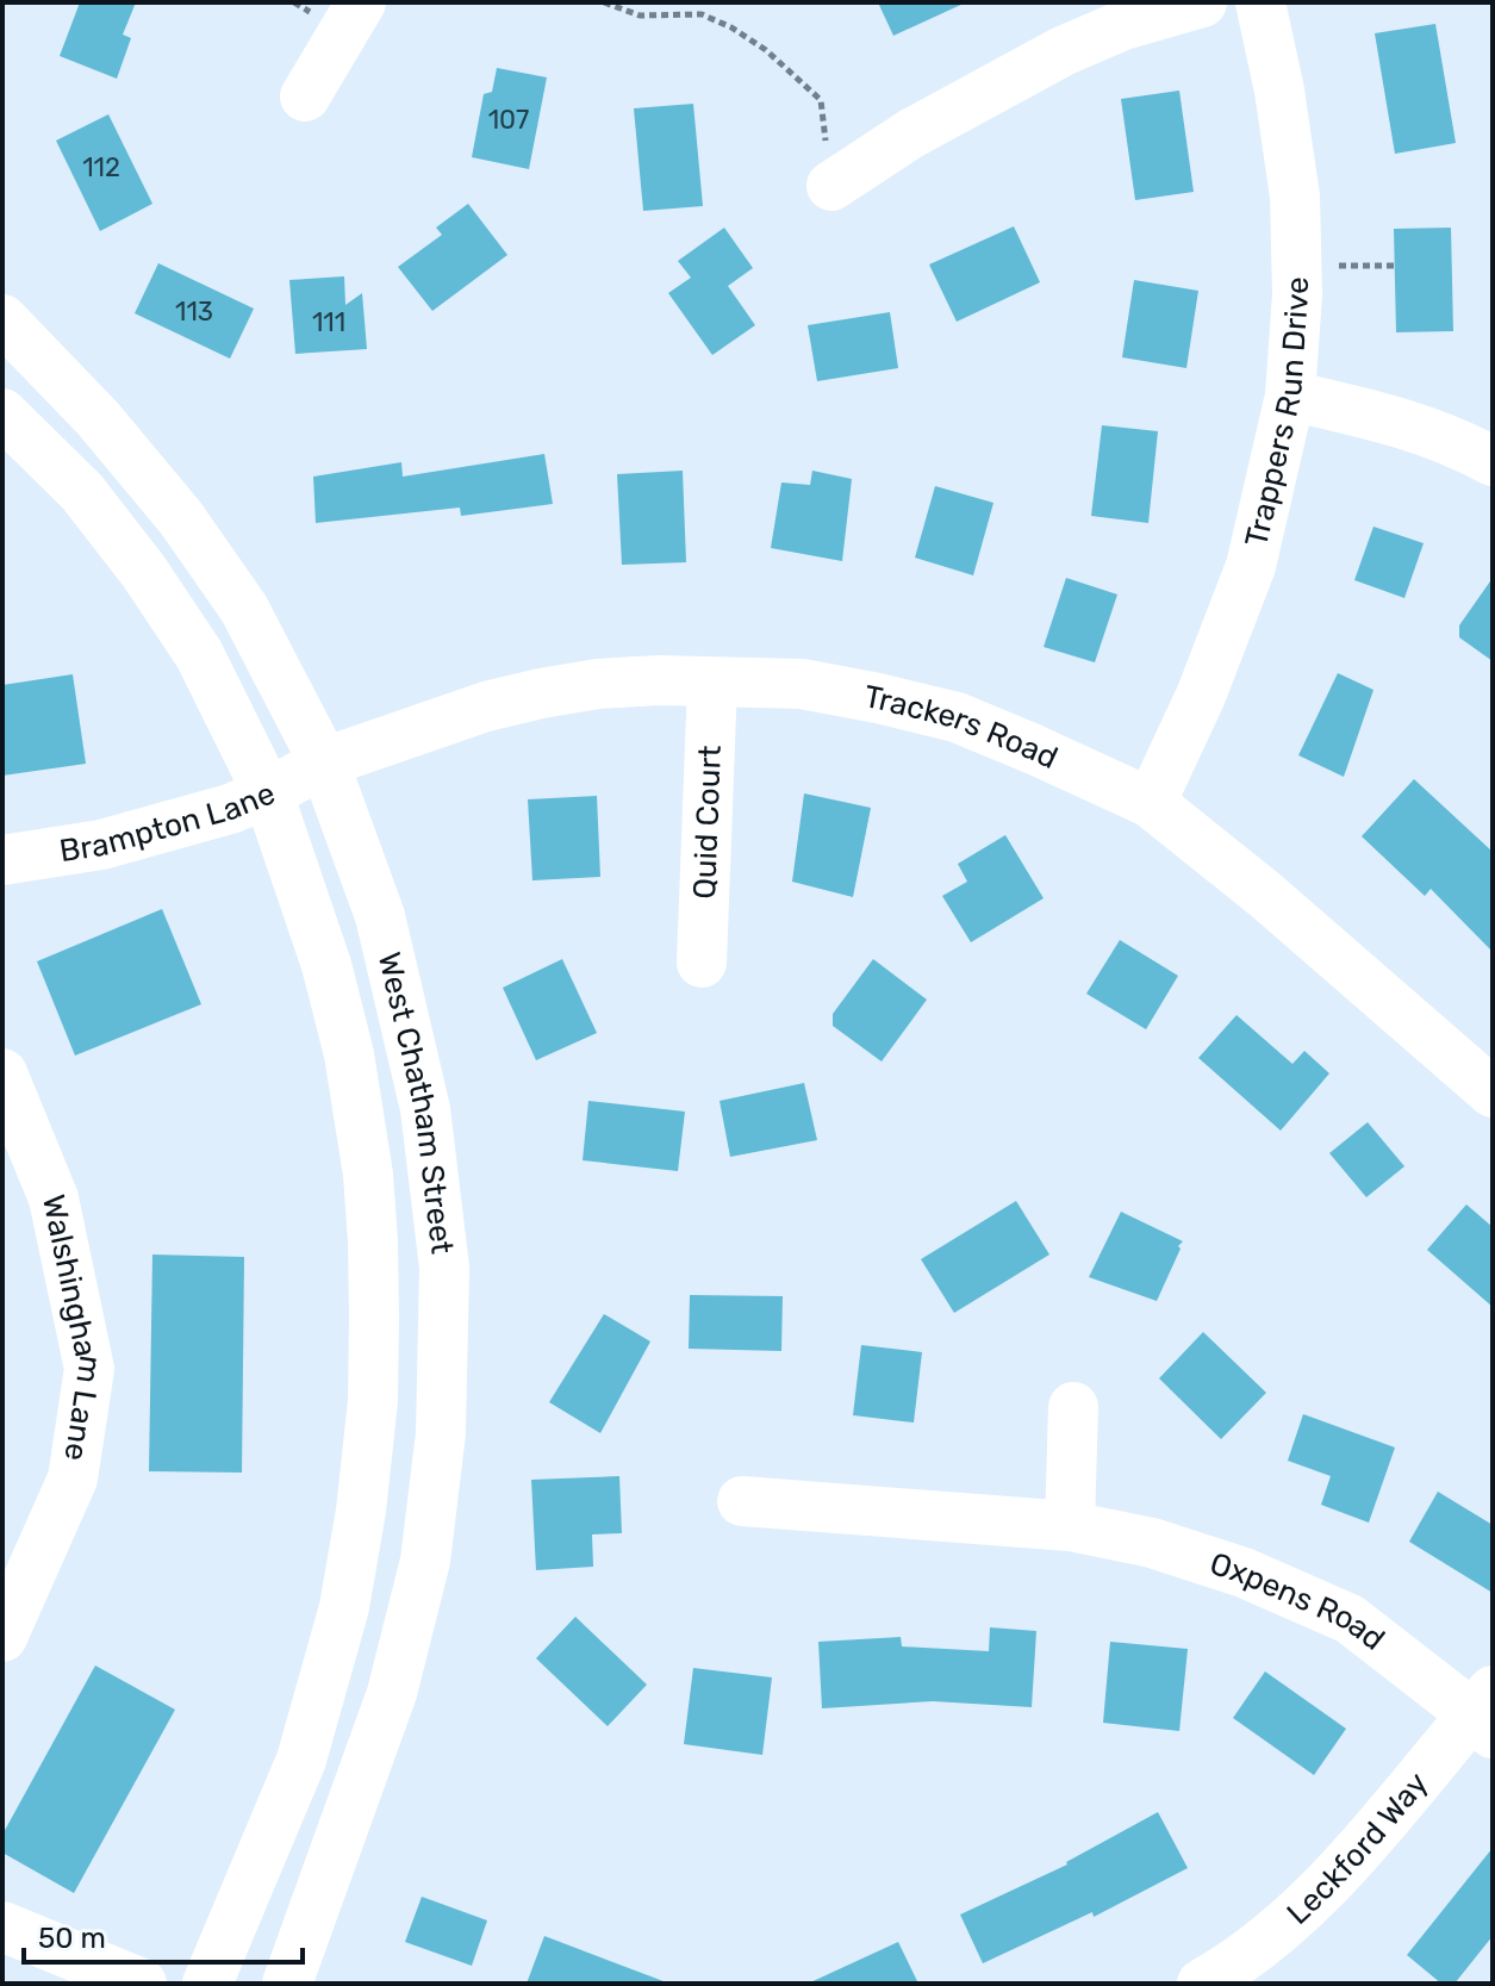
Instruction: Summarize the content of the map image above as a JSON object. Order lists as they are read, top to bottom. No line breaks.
{"streets":{"street":["Trappers Run Drive","Trackers Road","Brampton Lane","Quid Court","West Chatham Street","Walshingham Lane","Oxpens Road","Leckford Way"]},"crossings":[["Trappers Run Drive","Trackers Road"],["Trackers Road","Brampton Lane"],["Trackers Road","Quid Court"],["Trackers Road","West Chatham Street"],["Brampton Lane","West Chatham Street"],["Oxpens Road","Leckford Way"]],"house_numbers":["107","112","113","111"],"scale_bar":"50 m"}
